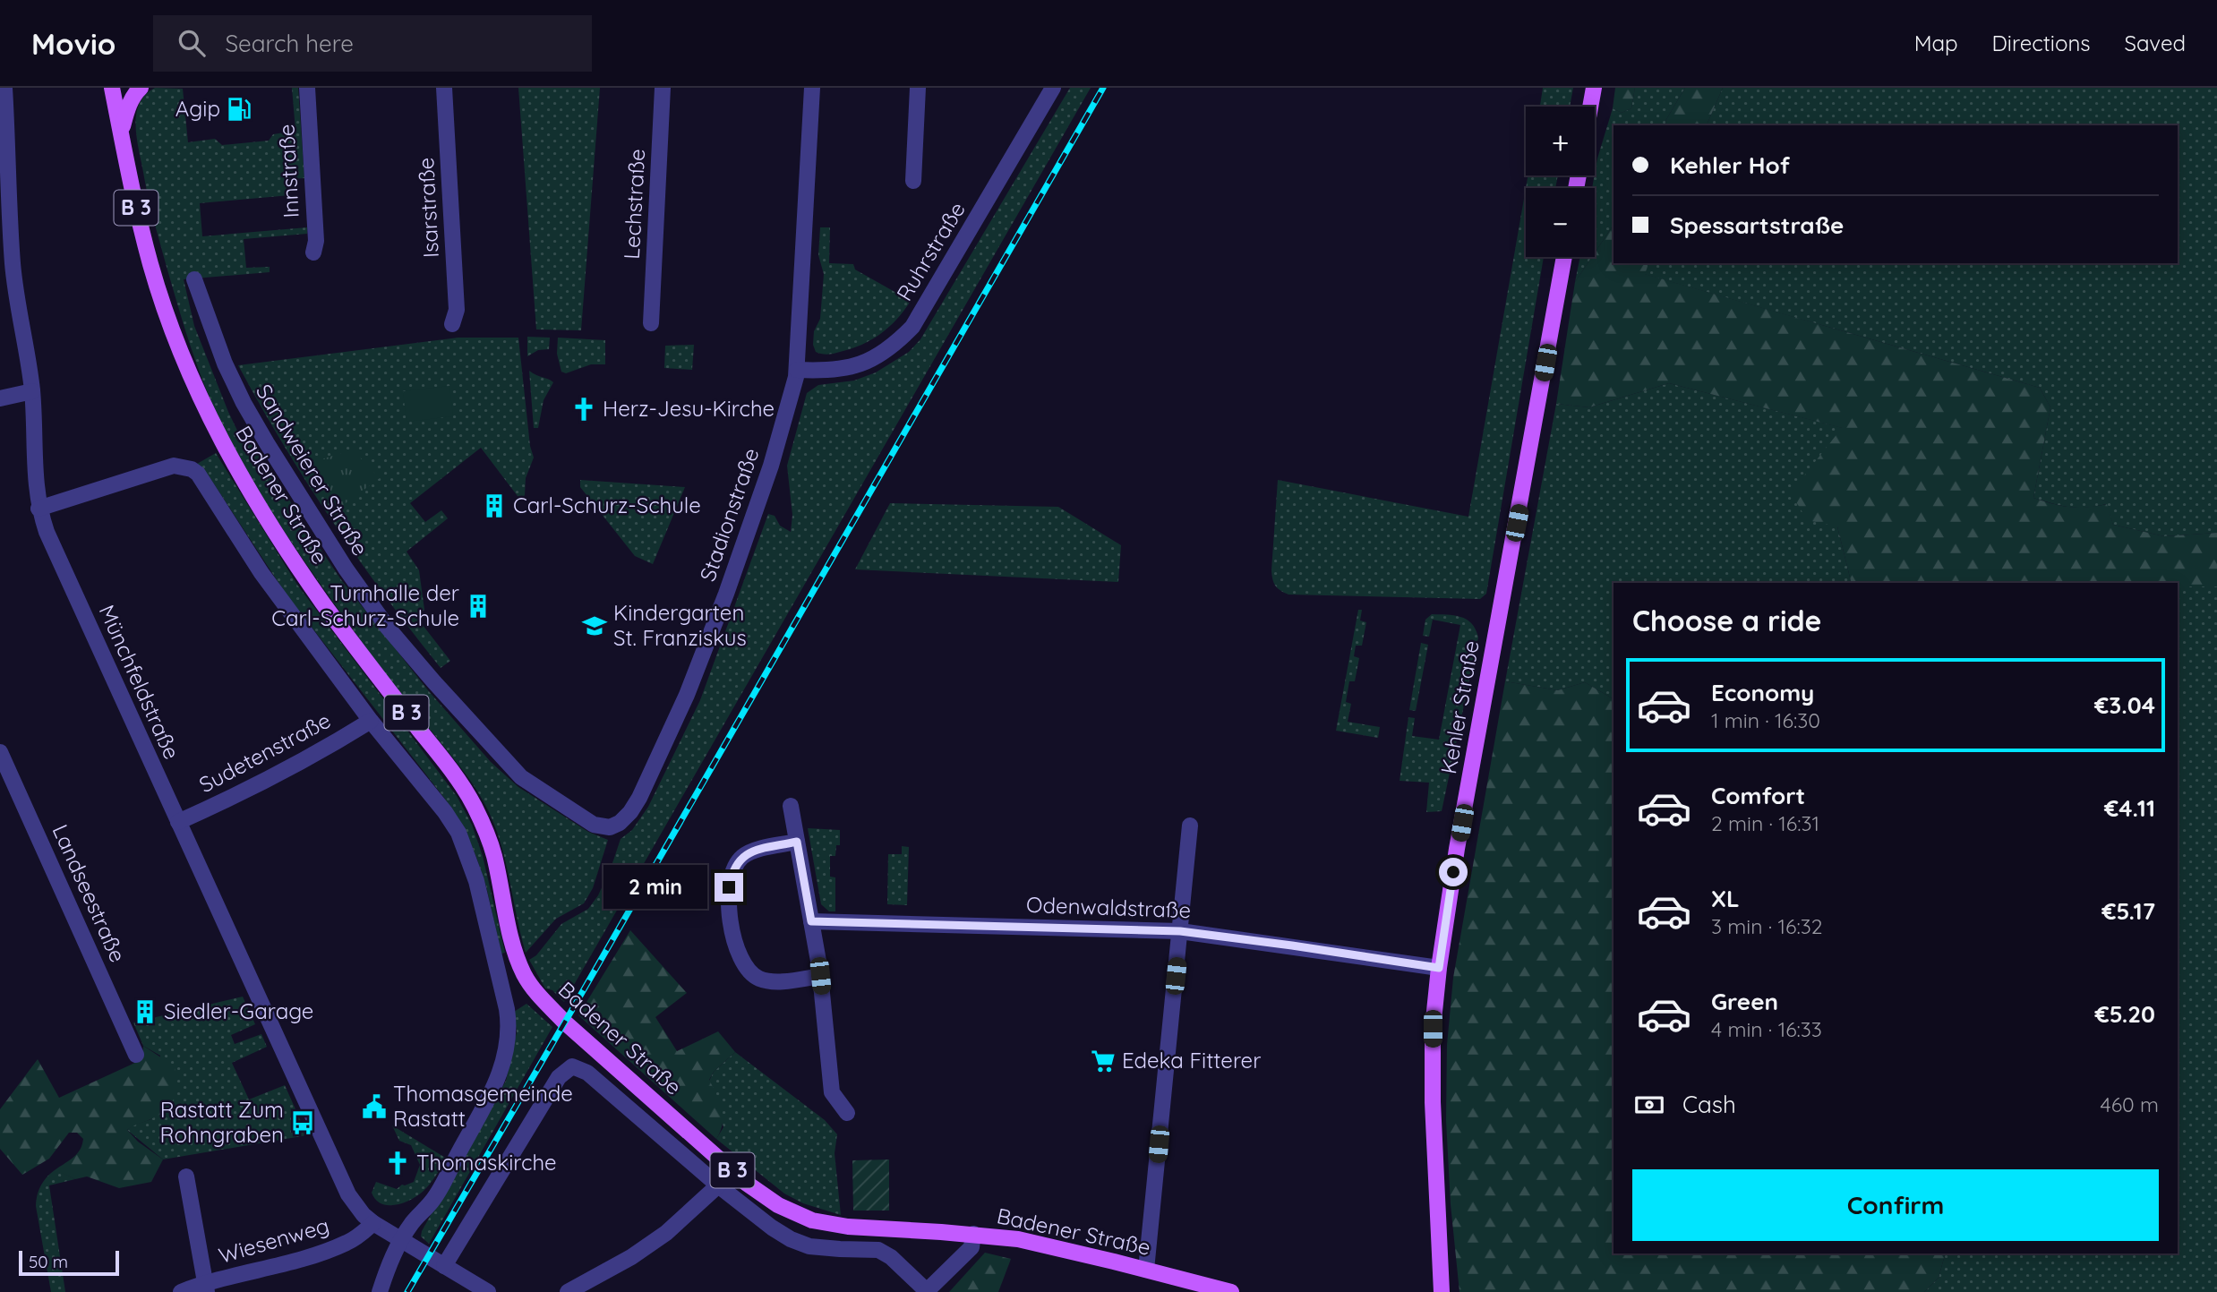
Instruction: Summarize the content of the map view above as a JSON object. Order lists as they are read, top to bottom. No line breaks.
{"streets":{"main road":["B 3","Badener Straße","Kehler Straße"],"street":["Innstraße","Lechstraße","Isarstraße","Ruhrstraße","Sandweierer Straße","Stadionstraße","Münchfeldstraße","Sudetenstraße","Landseestraße","Odenwaldstraße","Wiesenweg"]},"crossings":[["Ruhrstraße","Stadionstraße"],["Sandweierer Straße","Stadionstraße"],["Münchfeldstraße","Sudetenstraße"],["Münchfeldstraße","Wiesenweg"],["Kehler Straße","Odenwaldstraße"]],"places":{"fuel station":["Agip"],"church":["Herz-Jesu-Kirche","Thomaskirche"],"building":["Carl-Schurz-Schule","Turnhalle der Carl-Schurz-Schule","Siedler-Garage"],"school or university":["Kindergarten St. Franziskus"],"supermarket":["Edeka Fitterer"],"public building":["Thomasgemeinde Rastatt"],"bus stop":["Rastatt Zum Rohngraben"]},"scale_bar":"50 m","page":{"header":"Movio","search":"Search here","nav":["Map","Directions","Saved"],"map_buttons":["+","−"],"banner":["Kehler Hof","Spessartstraße"],"heading":"Choose a ride","list":[{"name":"Economy","note":"1 min · 16:30","value":"€3.04"},{"name":"Comfort","note":"2 min · 16:31","value":"€4.11"},{"name":"XL","note":"3 min · 16:32","value":"€5.17"},{"name":"Green","note":"4 min · 16:33","value":"€5.20"}],"bubble":"2 min","pay":["Cash","460 m"],"buttons":"Confirm","scale":"50 m"}}
